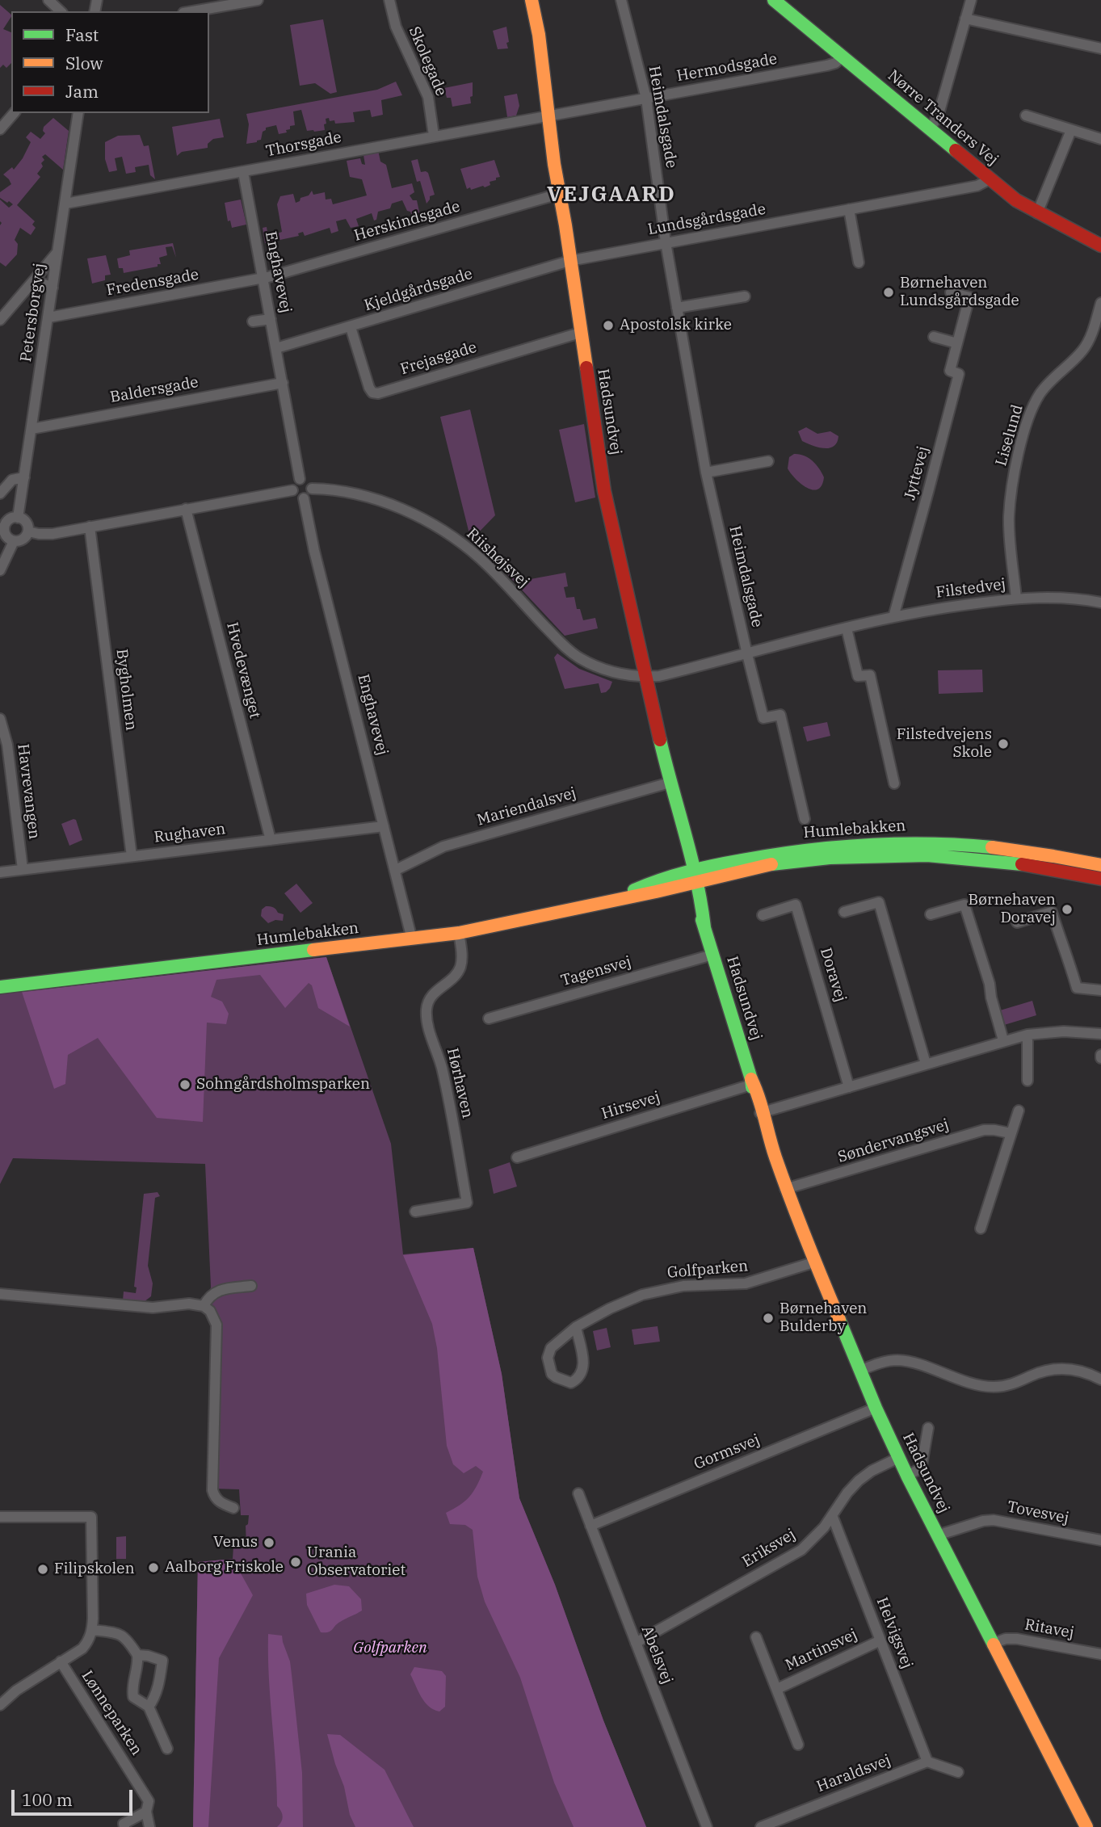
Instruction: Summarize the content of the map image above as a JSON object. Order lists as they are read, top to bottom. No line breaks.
{"streets":{"street":["Skolegade","Hermodsgade","Heimdalsgade","Nørre Tranders Vej","Thorsgade","Lundsgårdsgade","Herskindsgade","Enghavevej","Fredensgade","Kjeldgårdsgade","Petersborgvej","Frejasgade","Baldersgade","Hadsundvej","Liselund","Jyttevej","Riishøjsvej","Filstedvej","Hvedevænget","Bygholmen","Havrevangen","Mariendalsvej","Humlebakken","Rughaven","Tagensvej","Doravej","Hørhaven","Hirsevej","Søndervangsvej","Golfparken","Gormsvej","Tovesvej","Eriksvej","Ritavej","Helvigsvej","Martinsvej","Abelsvej","Lønneparken","Haraldsvej"]},"crossings":[["Skolegade","Thorsgade"],["Hermodsgade","Heimdalsgade"],["Hermodsgade","Nørre Tranders Vej"],["Hermodsgade","Thorsgade"],["Hermodsgade","Hadsundvej"],["Heimdalsgade","Lundsgårdsgade"],["Heimdalsgade","Filstedvej"],["Nørre Tranders Vej","Lundsgårdsgade"],["Thorsgade","Enghavevej"],["Thorsgade","Petersborgvej"],["Thorsgade","Hadsundvej"],["Lundsgårdsgade","Kjeldgårdsgade"],["Lundsgårdsgade","Hadsundvej"],["Herskindsgade","Enghavevej"],["Herskindsgade","Fredensgade"],["Herskindsgade","Hadsundvej"],["Enghavevej","Fredensgade"],["Enghavevej","Kjeldgårdsgade"],["Enghavevej","Baldersgade"],["Enghavevej","Riishøjsvej"],["Enghavevej","Mariendalsvej"],["Enghavevej","Humlebakken"],["Enghavevej","Rughaven"],["Fredensgade","Petersborgvej"],["Kjeldgårdsgade","Frejasgade"],["Kjeldgårdsgade","Hadsundvej"],["Petersborgvej","Baldersgade"],["Frejasgade","Hadsundvej"],["Hadsundvej","Riishøjsvej"],["Hadsundvej","Filstedvej"],["Hadsundvej","Mariendalsvej"],["Hadsundvej","Humlebakken"],["Hadsundvej","Tagensvej"],["Hadsundvej","Hirsevej"],["Hadsundvej","Søndervangsvej"],["Hadsundvej","Golfparken"],["Hadsundvej","Gormsvej"],["Hadsundvej","Tovesvej"],["Hadsundvej","Eriksvej"],["Hadsundvej","Ritavej"],["Liselund","Filstedvej"],["Jyttevej","Filstedvej"],["Riishøjsvej","Filstedvej"],["Hvedevænget","Rughaven"],["Bygholmen","Rughaven"],["Havrevangen","Rughaven"],["Humlebakken","Hørhaven"],["Gormsvej","Abelsvej"],["Eriksvej","Helvigsvej"],["Eriksvej","Abelsvej"],["Helvigsvej","Martinsvej"],["Helvigsvej","Haraldsvej"]],"districts":["VEJGAARD"],"parks":["Golfparken"],"places":["Børnehaven Lundsgårdsgade","Apostolsk kirke","Filstedvejens Skole","Børnehaven Doravej","Sohngårdsholmsparken","Børnehaven Bulderby","Venus","Urania Observatoriet","Aalborg Friskole","Filipskolen"],"legend":["Fast","Slow","Jam"],"scale_bar":"100 m"}
